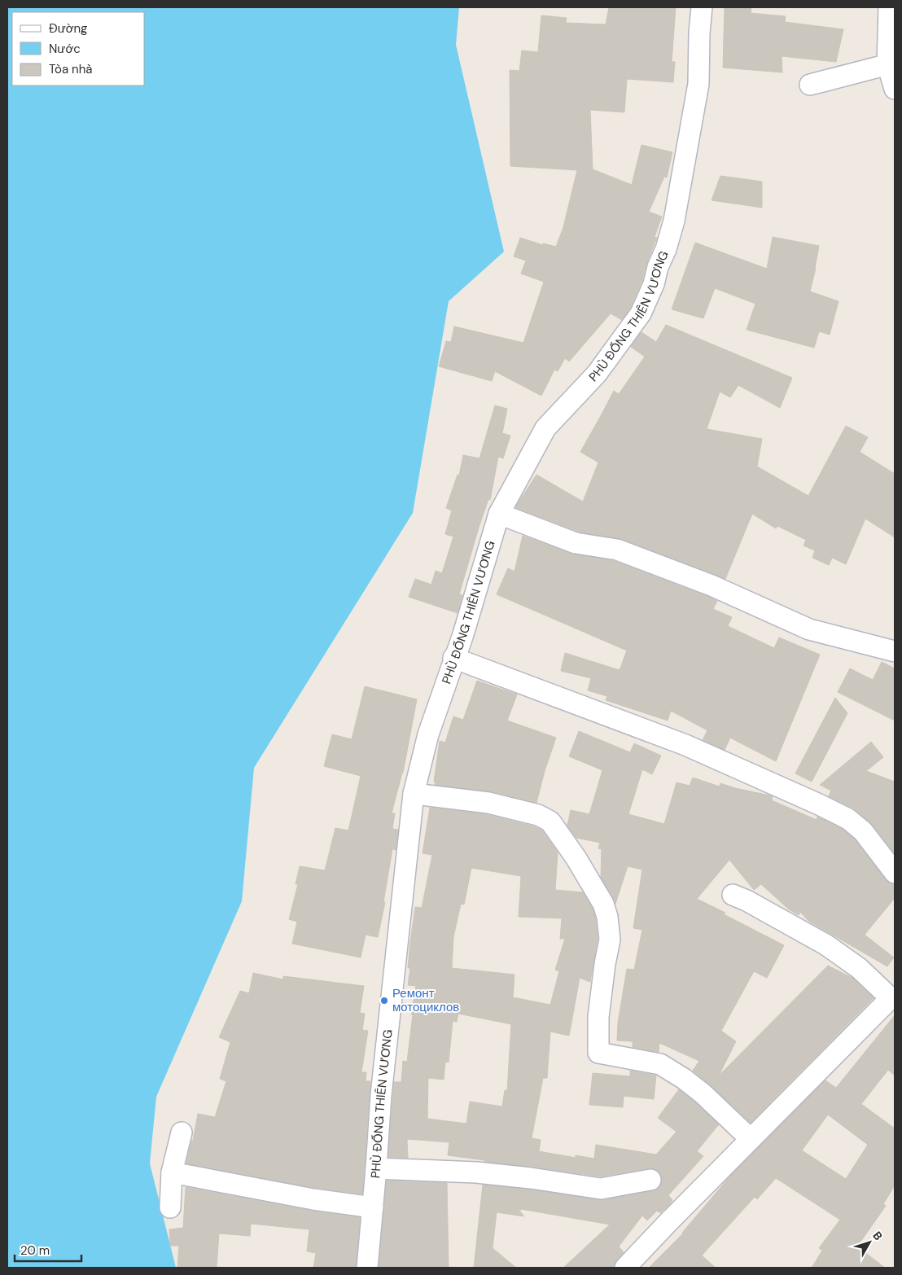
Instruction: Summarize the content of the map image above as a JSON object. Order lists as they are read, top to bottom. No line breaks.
{"streets":{"street":["PHÙ ĐỔNG THIÊN VƯƠNG"]},"places":["Ремонт мотоциклов"],"legend":["Đường","Nước","Tòa nhà"],"scale_bar":"20 m","north":"top right"}
